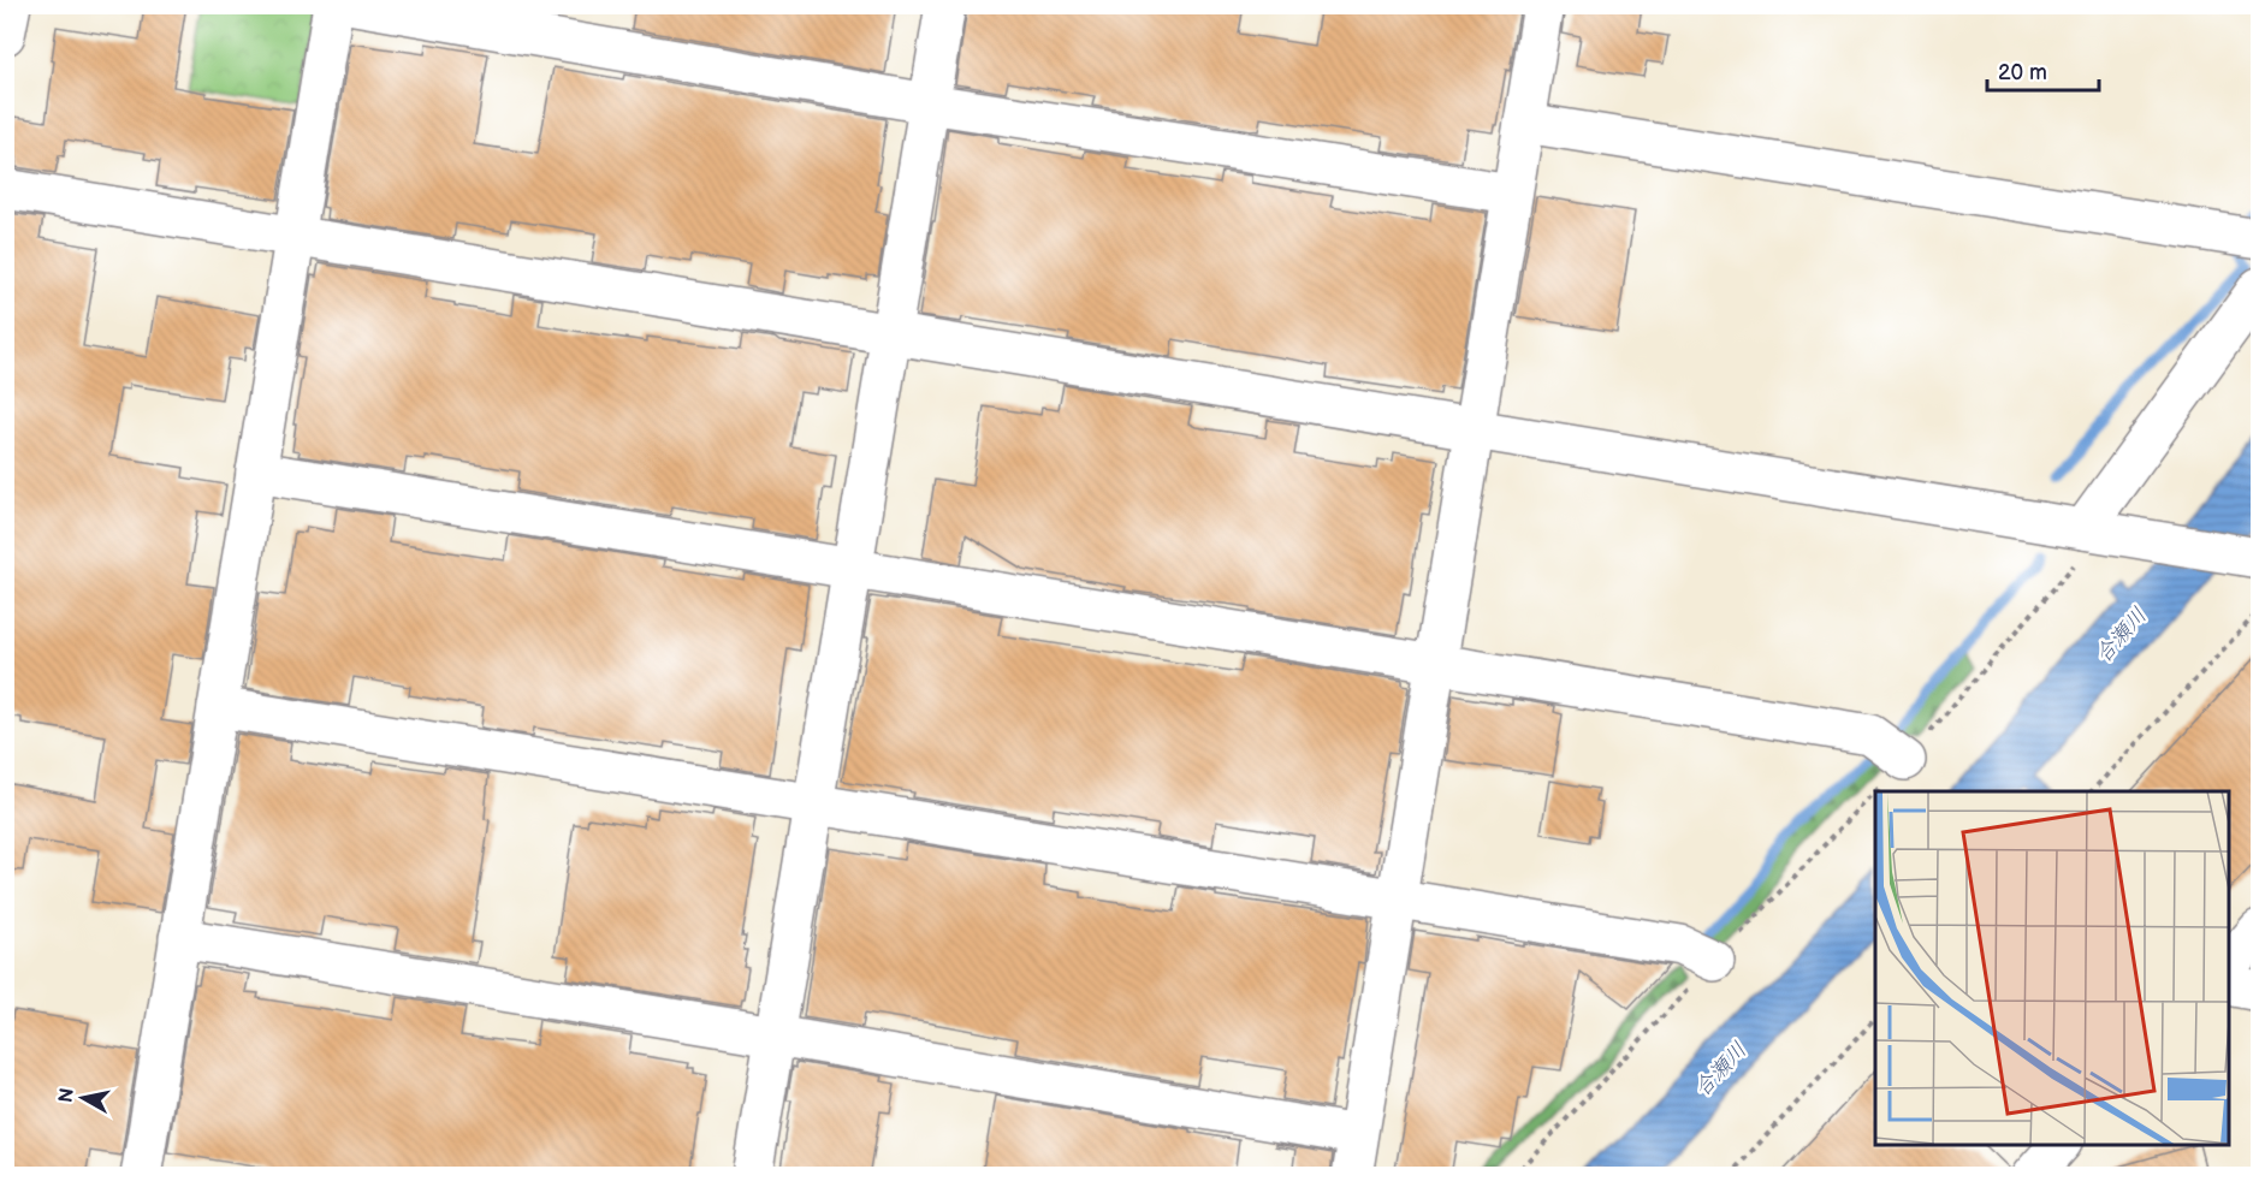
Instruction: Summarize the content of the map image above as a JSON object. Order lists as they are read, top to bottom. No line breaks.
{"water":["合瀬川"],"scale_bar":"20 m","north":"left"}
